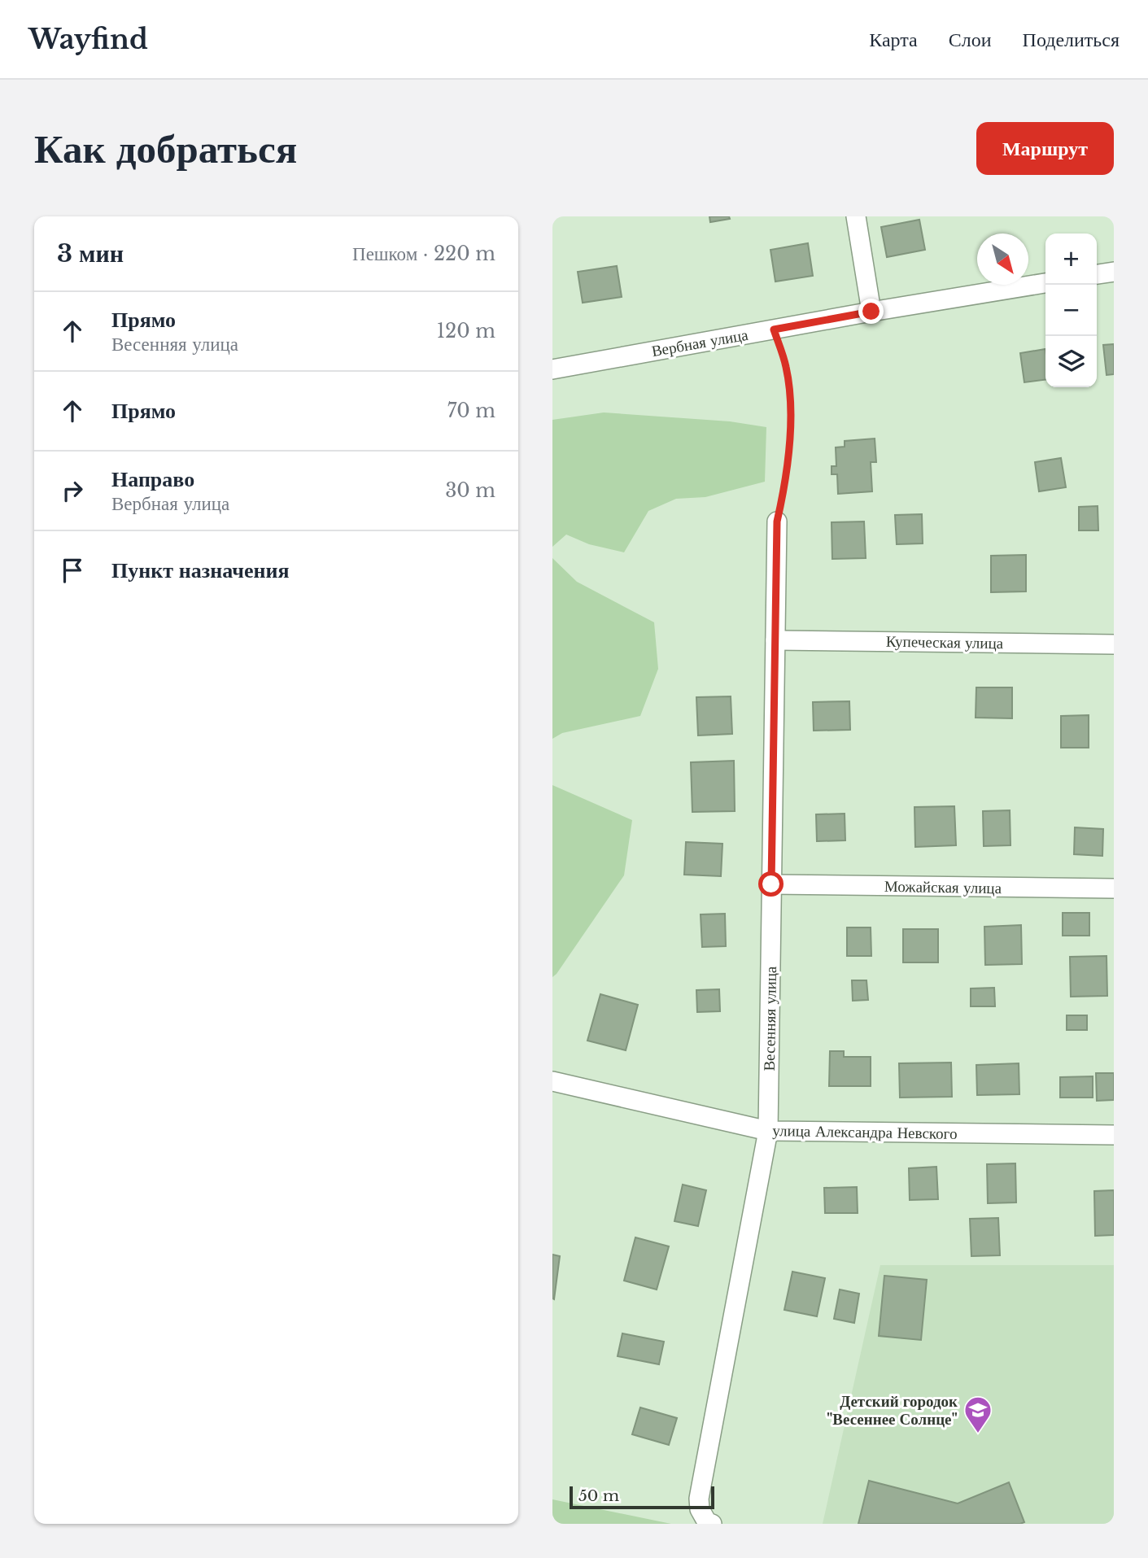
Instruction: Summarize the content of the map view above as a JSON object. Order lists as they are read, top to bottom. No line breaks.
{"streets":{"street":["Вербная улица","Купеческая улица","Можайская улица","Весенняя улица","улица Александра Невского"]},"crossings":[["Купеческая улица","Весенняя улица"],["Можайская улица","Весенняя улица"],["Весенняя улица","улица Александра Невского"]],"places":{"school or university":["Детский городок \"Весеннее Солнце\""]},"scale_bar":"50 m","north":"bottom right","page":{"header":"Wayfind","nav":["Карта","Слои","Поделиться"],"buttons":"Маршрут","title":"Как добраться","heading":["3 мин","Пешком · 220 m"],"map_buttons":["+","−"],"list":[["Прямо","Весенняя улица","120 m"],["Прямо","70 m"],["Направо","Вербная улица","30 m"],"Пункт назначения"],"scale":"50 m"}}
